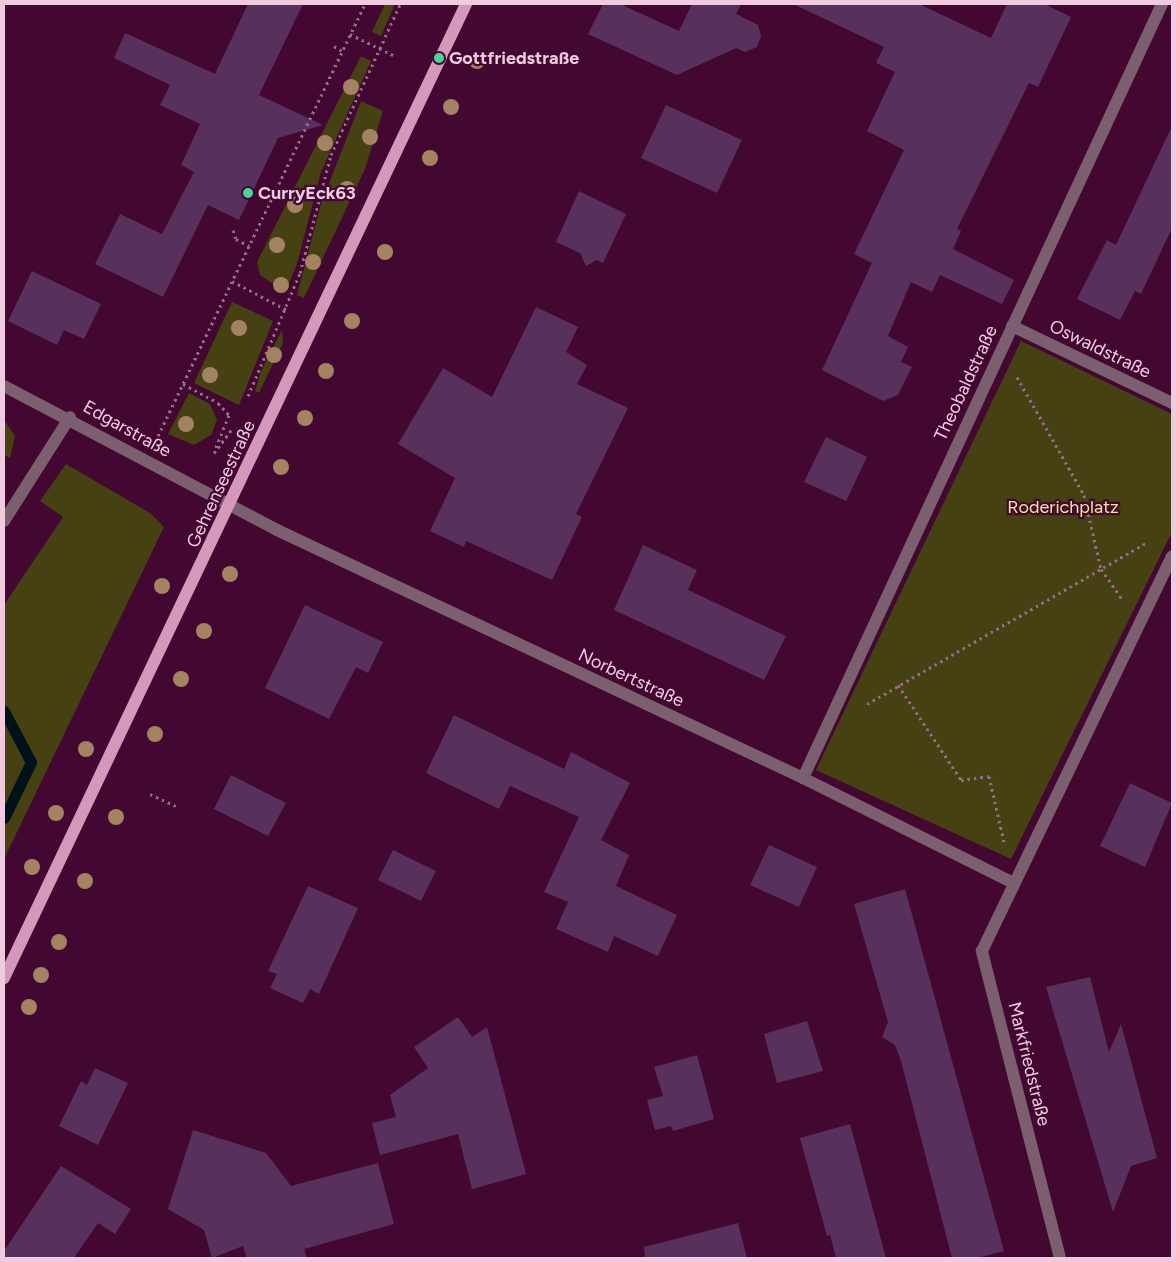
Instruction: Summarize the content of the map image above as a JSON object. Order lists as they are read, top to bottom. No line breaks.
{"streets":{"main road":["Gehrenseestraße"],"street":["Oswaldstraße","Theobaldstraße","Edgarstraße","Norbertstraße","Markfriedstraße"]},"crossings":[["Oswaldstraße","Theobaldstraße"],["Theobaldstraße","Norbertstraße"],["Edgarstraße","Gehrenseestraße"],["Edgarstraße","Norbertstraße"],["Gehrenseestraße","Norbertstraße"],["Norbertstraße","Markfriedstraße"]],"parks":["Roderichplatz"],"places":["Gottfriedstraße","CurryEck63"]}
